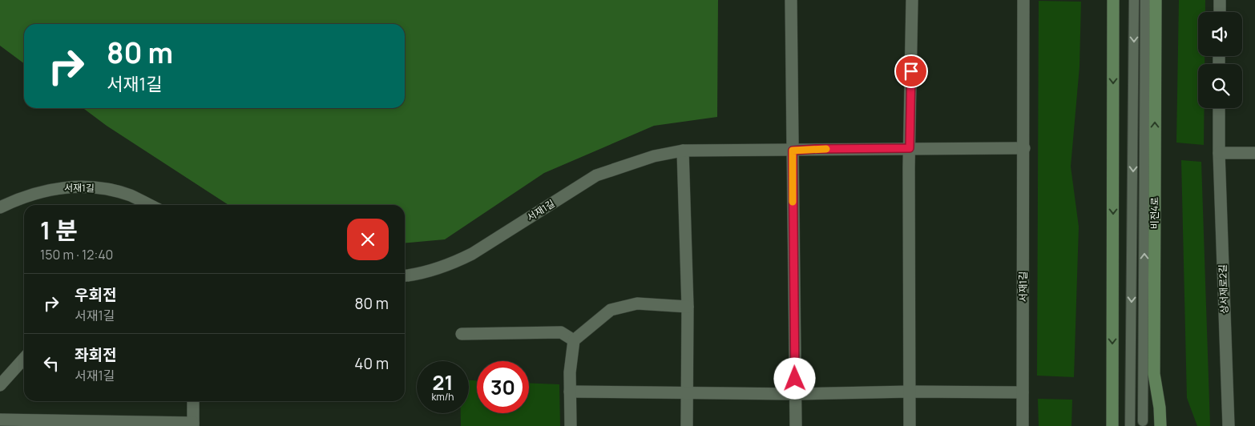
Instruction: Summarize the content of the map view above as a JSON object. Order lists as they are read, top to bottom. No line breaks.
{"streets":{"main road":["비전4로"],"street":["서재1길","상서재로2길"]},"page":{"turn":["80 m","서재1길"],"heading":["1 분","150 m · 12:40"],"list":[{"name":"우회전","note":"서재1길","value":"80 m"},{"name":"좌회전","note":"서재1길","value":"40 m"}],"speed":"21 km/h","limit":"30"}}
